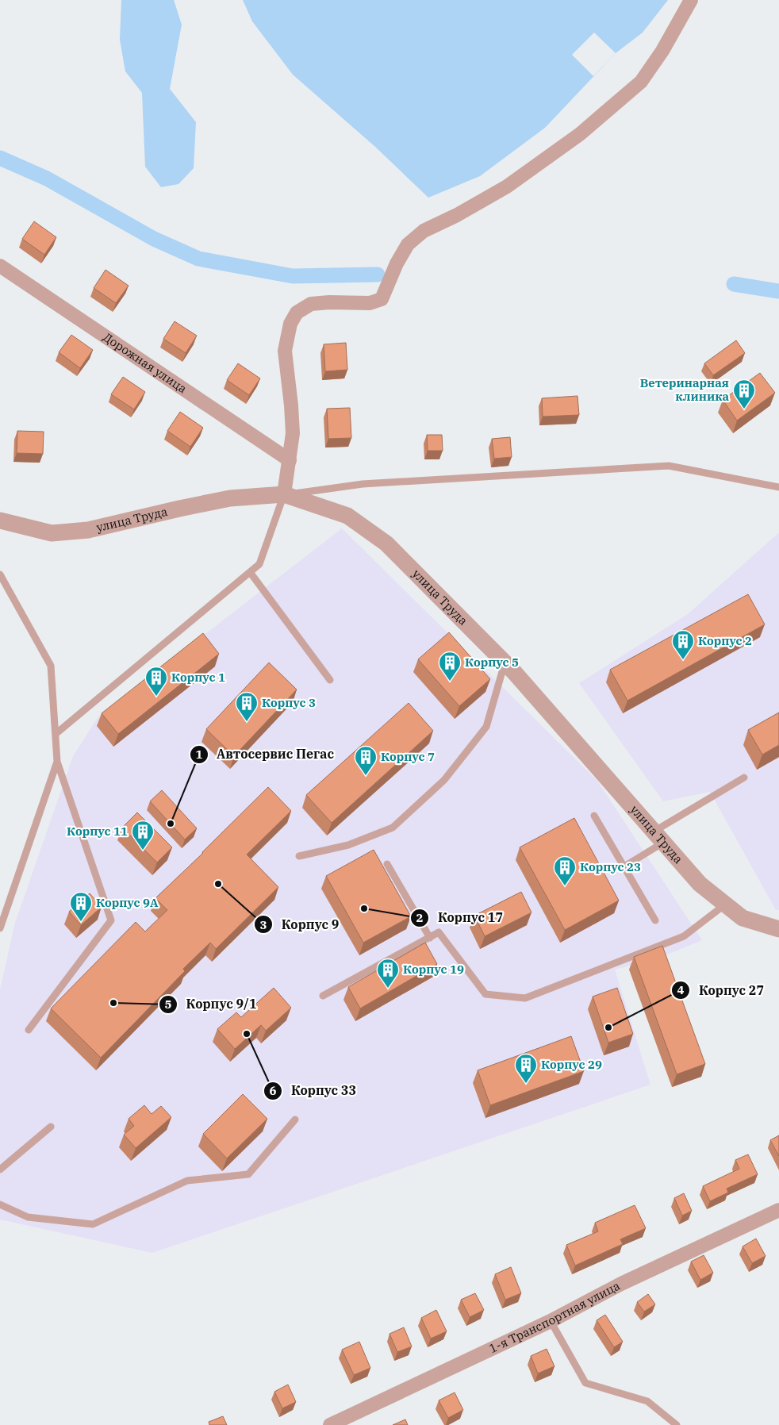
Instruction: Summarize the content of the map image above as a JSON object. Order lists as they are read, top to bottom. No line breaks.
{"streets":{"street":["Дорожная улица","улица Труда","1-я Транспортная улица"]},"places":{"building":["Ветеринарная клиника","Корпус 2","Корпус 5","Корпус 1","Корпус 3","Корпус 7","Корпус 11","Корпус 23","Корпус 9А","Корпус 19","Корпус 29"],"other":["Автосервис Пегас","Корпус 9","Корпус 17","Корпус 9/1","Корпус 27","Корпус 33"]}}
